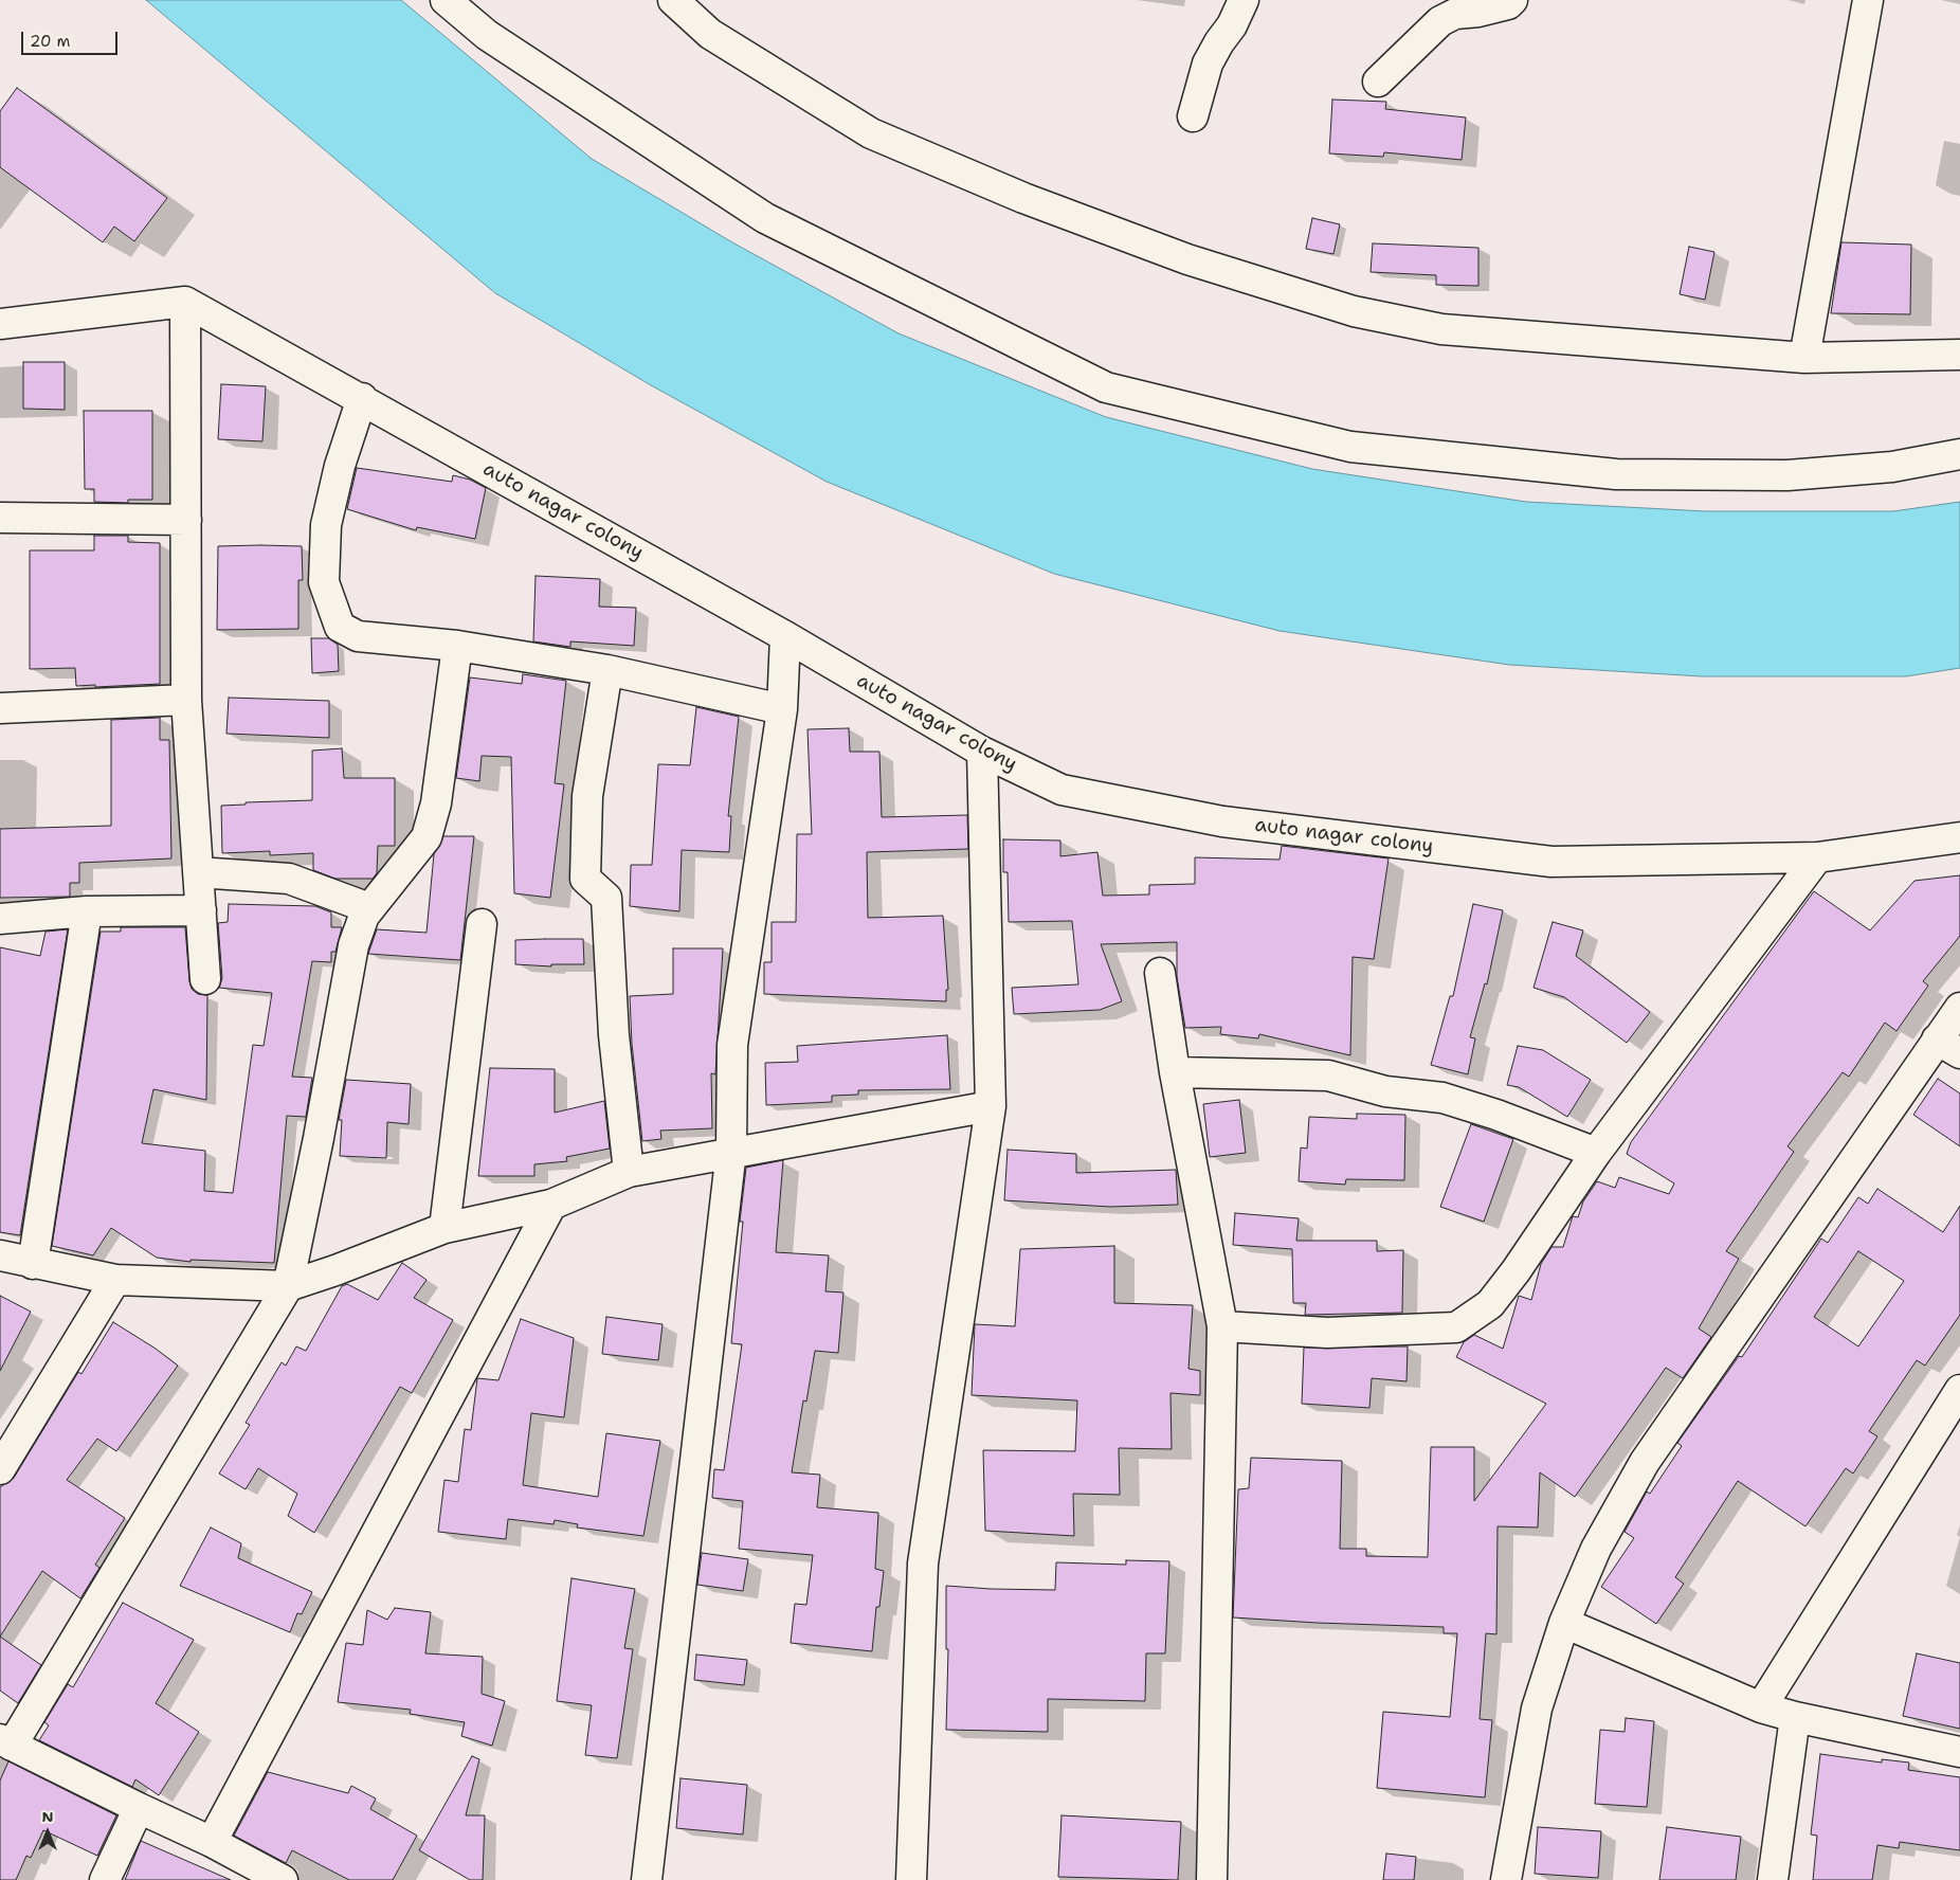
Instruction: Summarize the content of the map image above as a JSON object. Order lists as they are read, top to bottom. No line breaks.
{"streets":{"street":["auto nagar colony"]},"scale_bar":"20 m","north":"top"}
